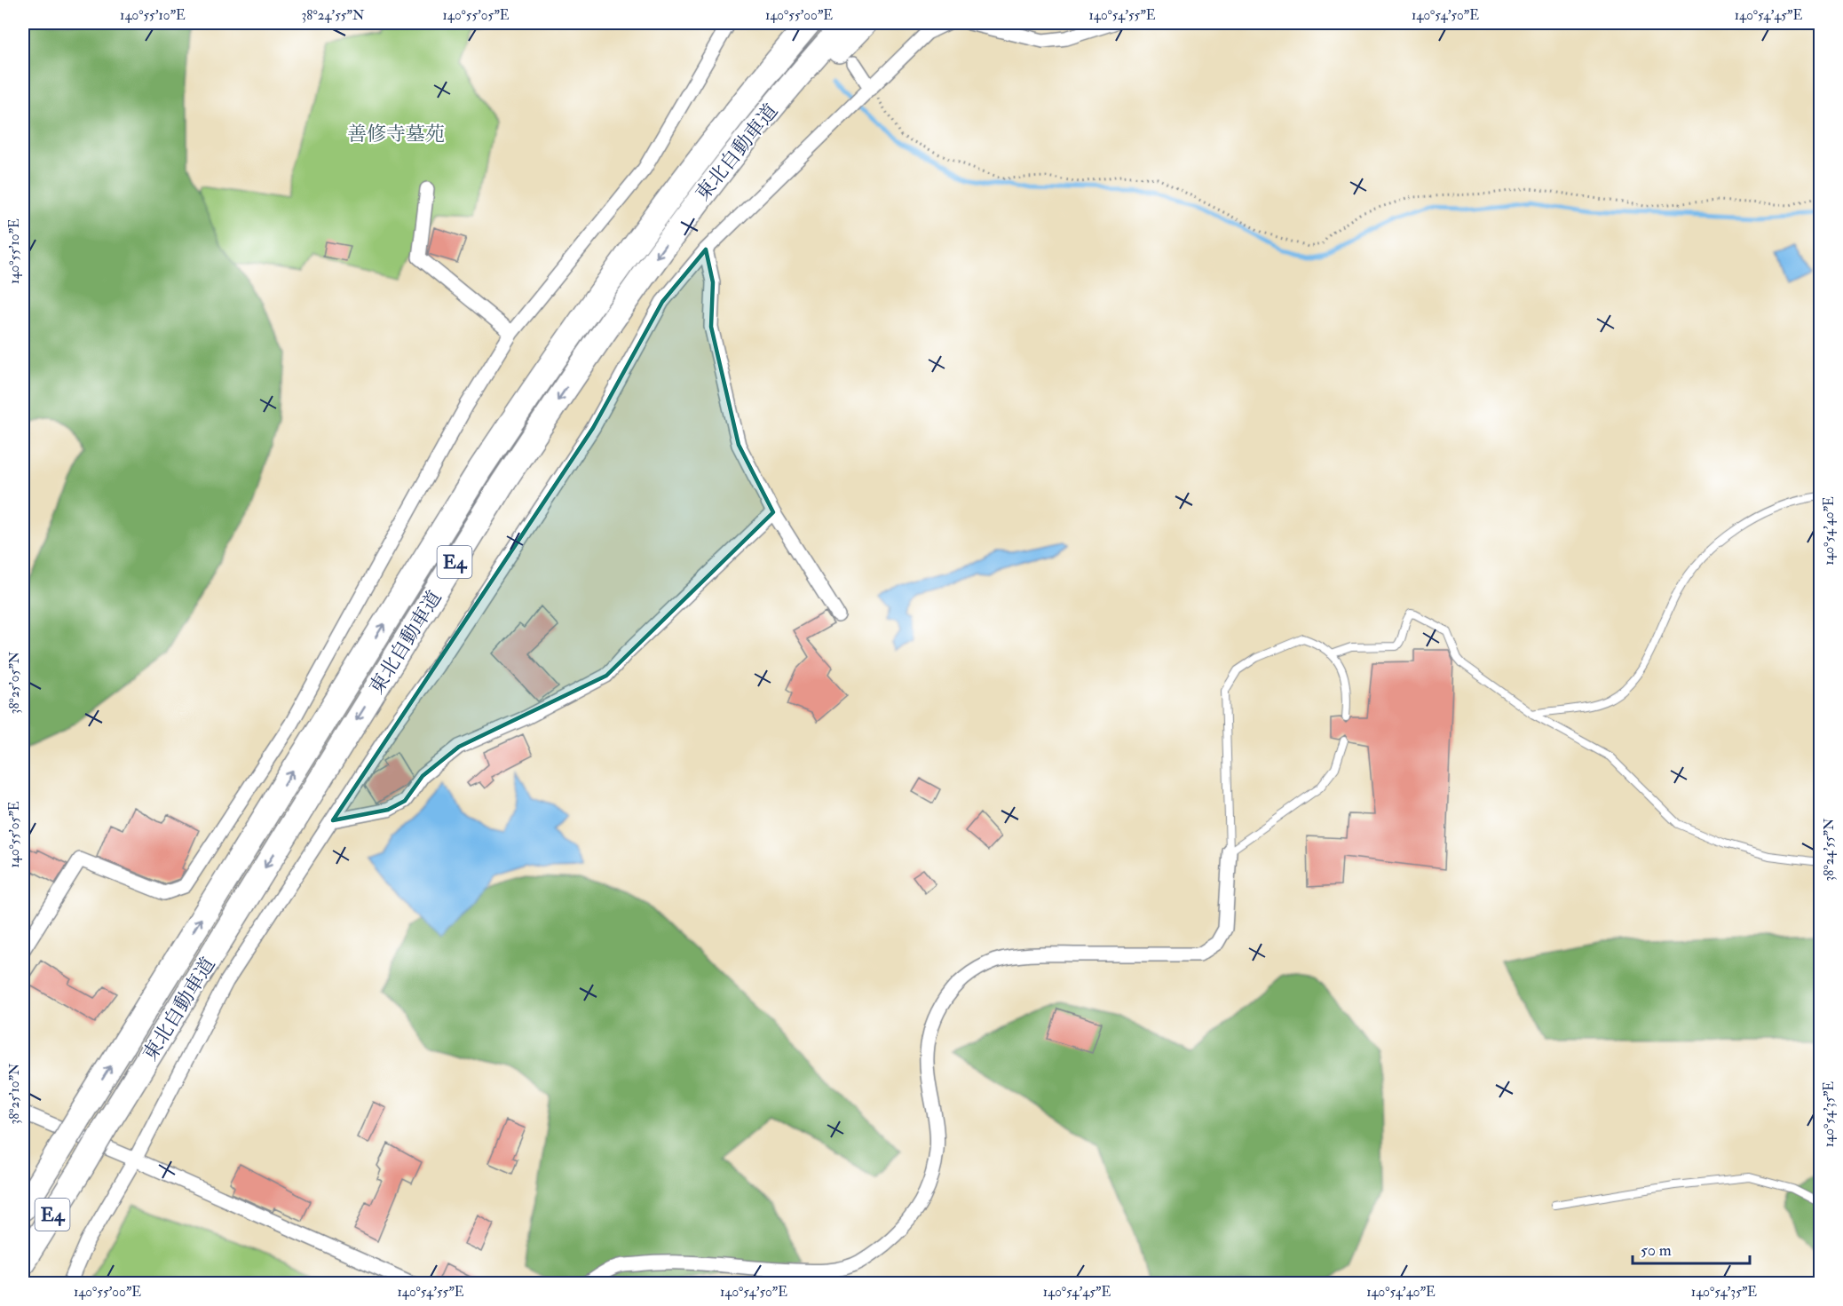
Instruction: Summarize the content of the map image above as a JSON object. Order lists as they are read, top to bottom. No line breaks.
{"streets":{"highway":["東北自動車道","E4"]},"parks":["善修寺墓苑"],"scale_bar":"50 m","coordinates":["140°55'10\"E","38°24'55\"N","140°55'05\"E","140°55'00\"E","140°54'55\"E","140°54'50\"E","140°54'45\"E","140°54'40\"E","38°25'05\"N","38°25'10\"N","140°54'35\"E"]}
